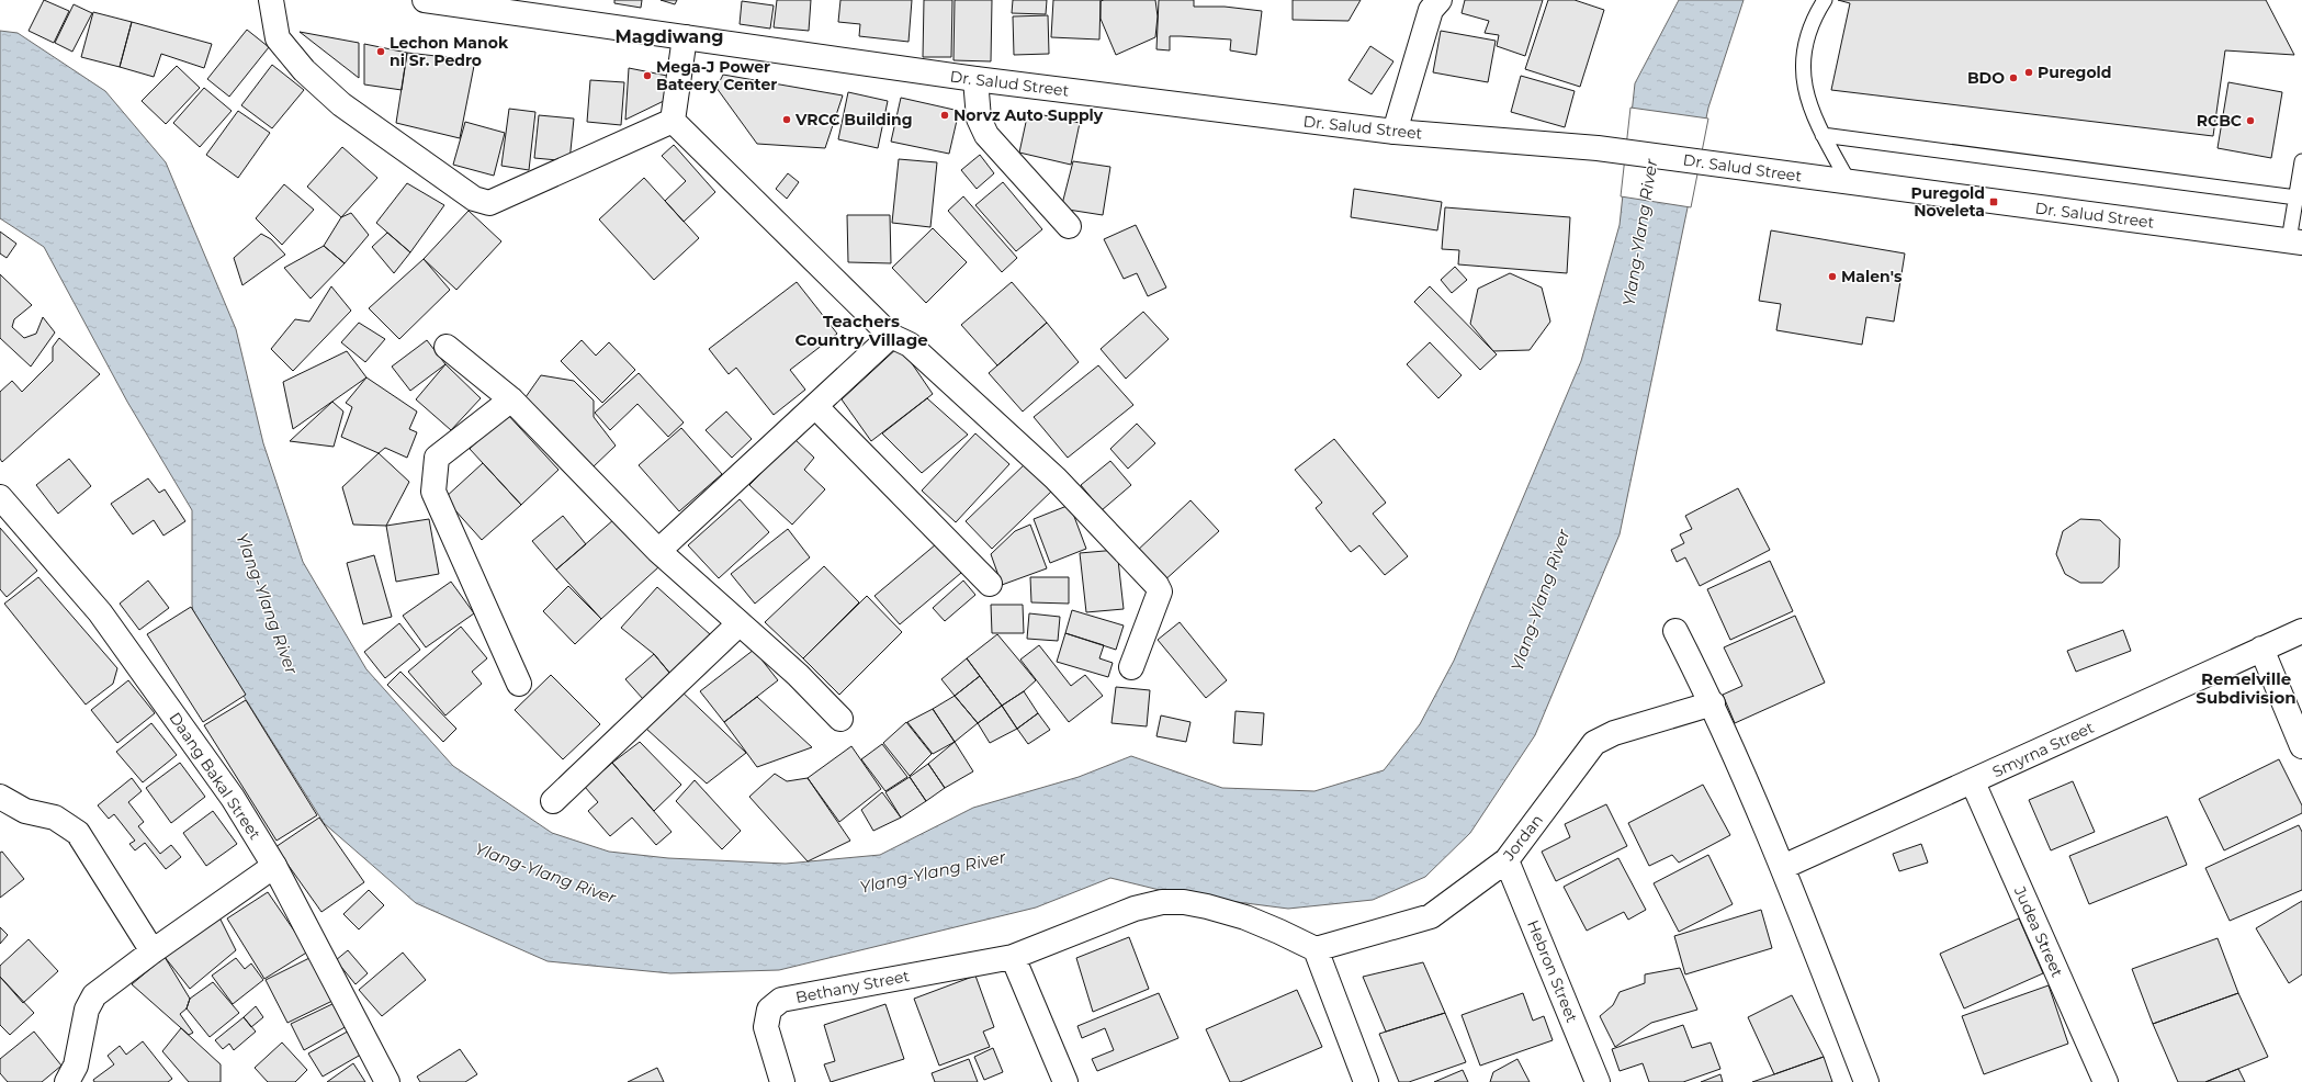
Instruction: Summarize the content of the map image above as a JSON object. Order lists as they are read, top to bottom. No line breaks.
{"streets":{"street":["Dr. Salud Street","Smyrna Street","Daang Bakal Street","Jordan","Judea Street","Hebron Street","Bethany Street"]},"crossings":[["Smyrna Street","Judea Street"],["Jordan","Hebron Street"],["Jordan","Bethany Street"]],"districts":["Magdiwang","Teachers Country Village","Remelville Subdivision"],"water":["Ylang-Ylang River"],"places":{"other":["Lechon Manok ni Sr. Pedro","Puregold","Mega-J Power Bateery Center","BDO","Norvz Auto Supply","VRCC Building","RCBC","Malen's"],"transit":["Puregold Noveleta"]}}
